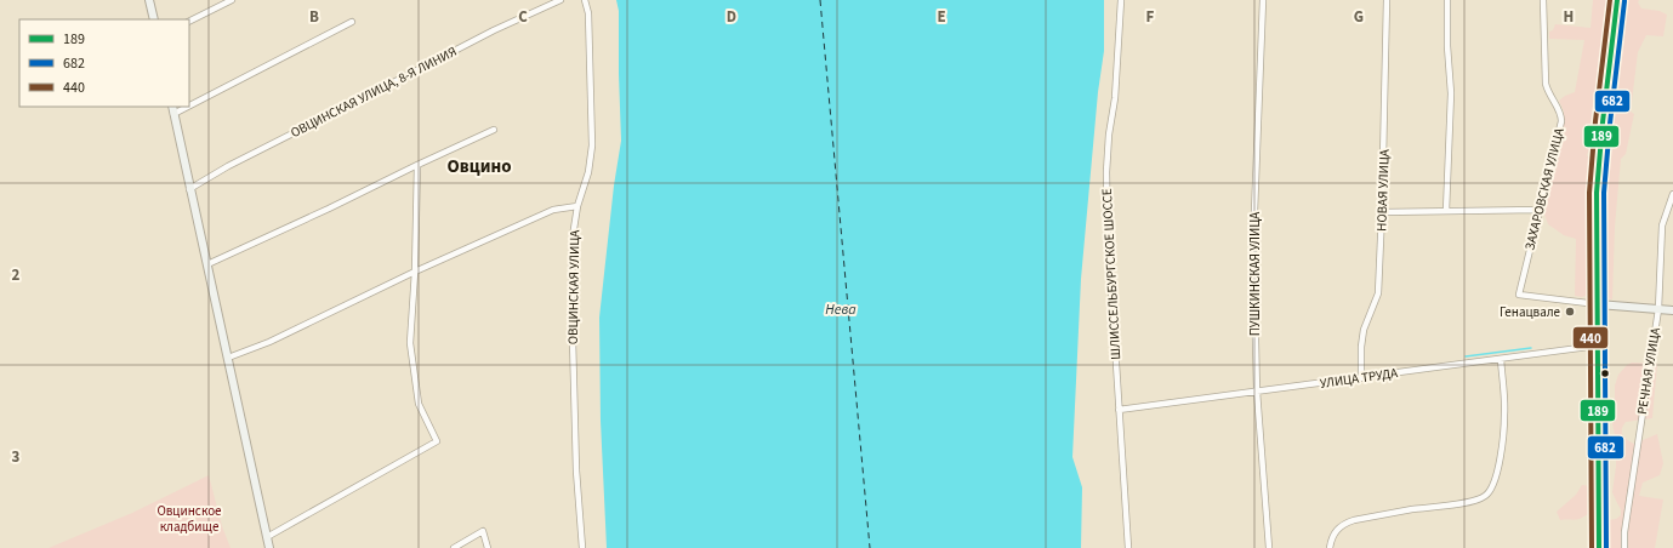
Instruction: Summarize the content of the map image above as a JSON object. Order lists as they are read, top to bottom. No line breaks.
{"streets":{"street":["ОВЦИНСКАЯ УЛИЦА, 8-Я ЛИНИЯ","ЗАХАРОВСКАЯ УЛИЦА","НОВАЯ УЛИЦА","ШЛИССЕЛЬБУРГСКОЕ ШОССЕ","ПУШКИНСКАЯ УЛИЦА","ОВЦИНСКАЯ УЛИЦА","РЕЧНАЯ УЛИЦА","УЛИЦА ТРУДА"]},"crossings":[["НОВАЯ УЛИЦА","УЛИЦА ТРУДА"],["ШЛИССЕЛЬБУРГСКОЕ ШОССЕ","УЛИЦА ТРУДА"],["ПУШКИНСКАЯ УЛИЦА","УЛИЦА ТРУДА"]],"districts":["Овцино"],"water":["Нева"],"parks":["Овцинское кладбище"],"places":["Генацвале"],"lines":["transit line 189","transit line 440","transit line 682"],"legend":["189","682","440"],"grid":{"columns":["B","C","D","E","F","G","H"],"rows":["2","3"]}}
